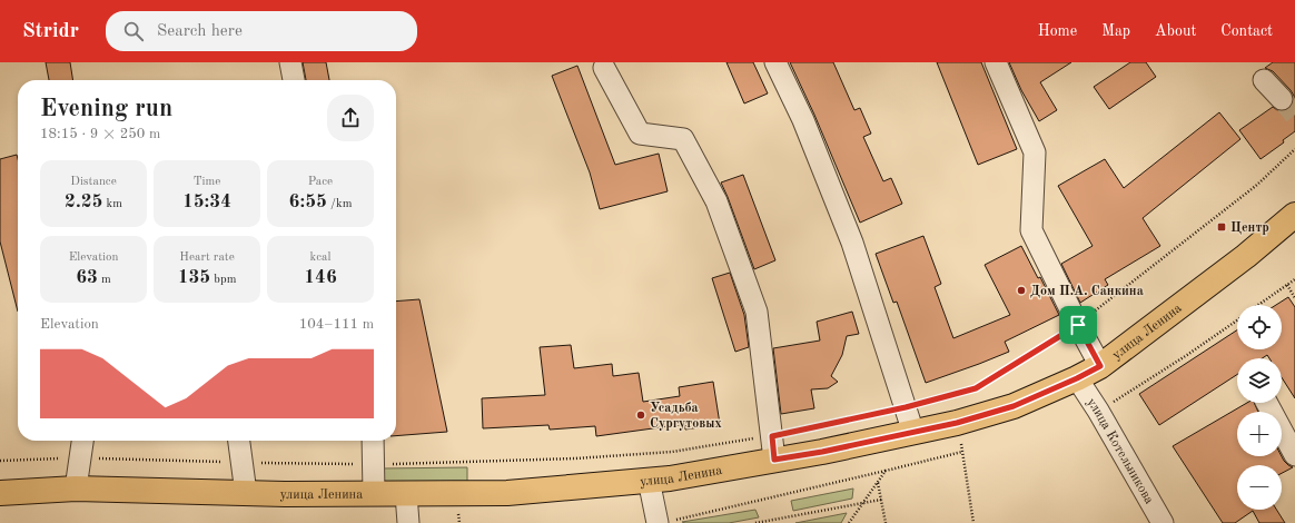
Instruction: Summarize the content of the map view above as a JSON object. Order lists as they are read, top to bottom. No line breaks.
{"streets":{"main road":["улица Ленина"],"street":["улица Котельникова"]},"crossings":[["улица Ленина","улица Котельникова"]],"places":{"transit":["Центр"],"other":["Дом П.А. Санкина","Усадьба Сургутовых"]},"page":{"header":"Stridr","search":"Search here","nav":["Home","Map","About","Contact"],"heading":["Evening run","18:15 · 9 × 250 m"],"stats":[["Distance","2.25 km"],["Time","15:34"],["Pace","6:55 /km"],["Elevation","63 m"],["Heart rate","135 bpm"],["kcal","146"]],"map_buttons":["+","−"],"chart":["Elevation","104–111 m"]}}
